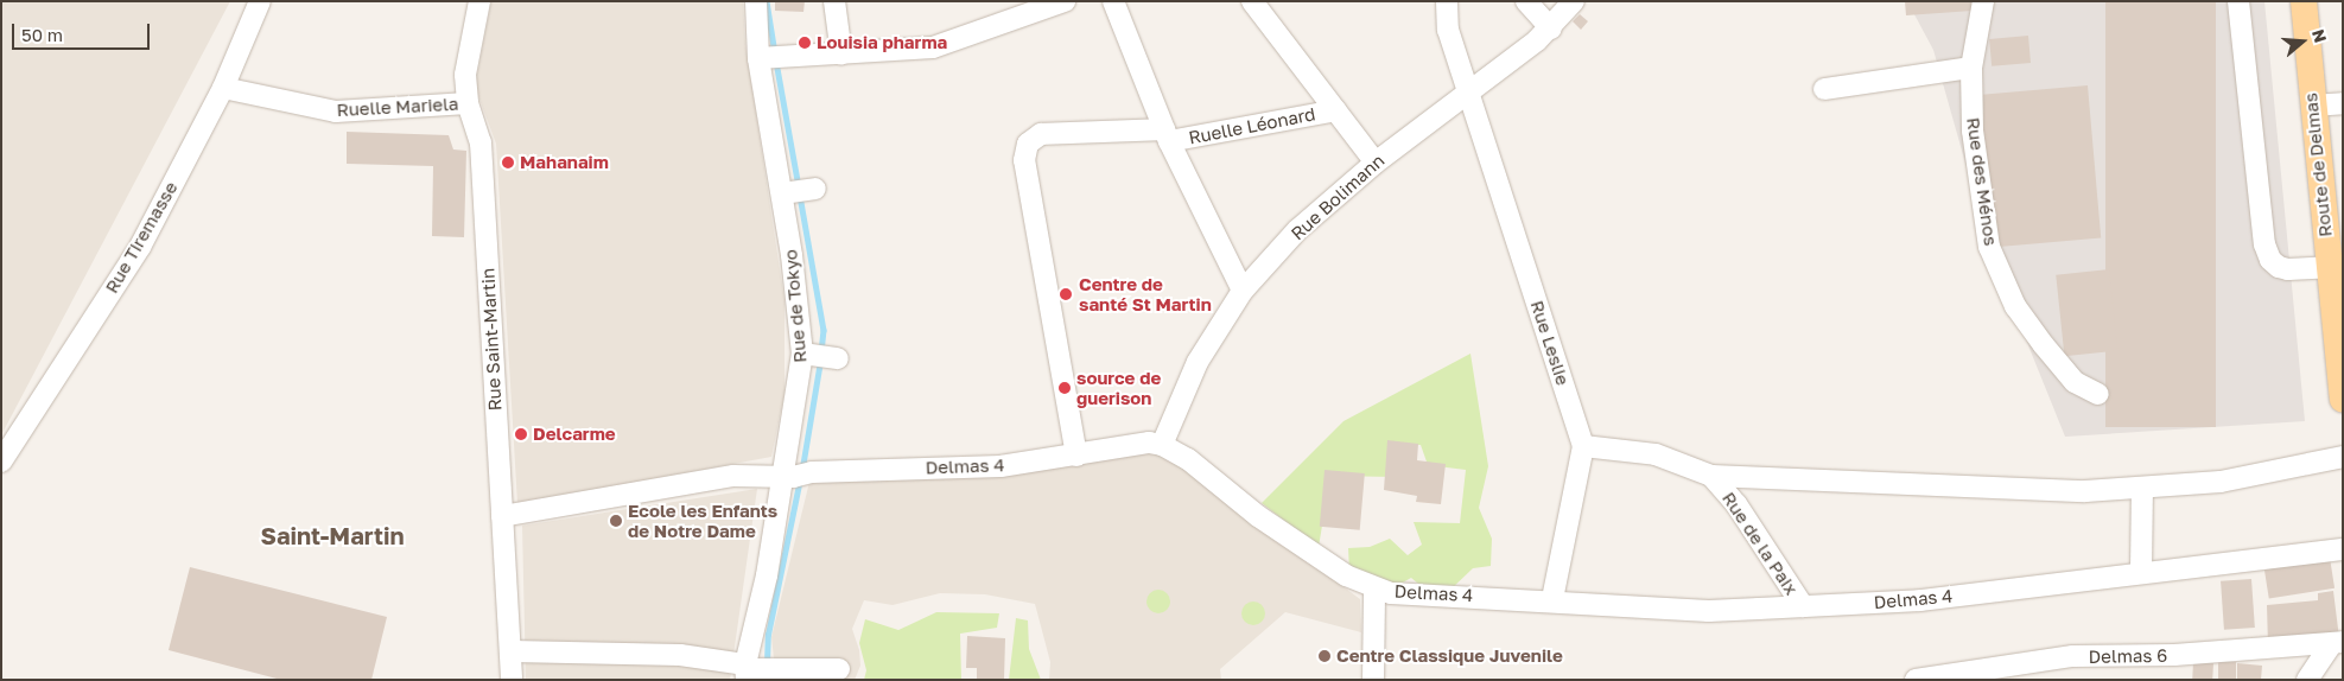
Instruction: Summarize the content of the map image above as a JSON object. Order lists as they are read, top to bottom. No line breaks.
{"streets":{"main road":["Route de Delmas"],"street":["Ruelle Mariela","Ruelle Léonard","Rue des Ménos","Rue Bolimann","Rue Tiremasse","Rue de Tokyo","Rue Saint-Martin","Rue Leslie","Delmas 4","Rue de la Paix","Delmas 6"]},"crossings":[["Ruelle Mariela","Rue Tiremasse"],["Ruelle Mariela","Rue Saint-Martin"],["Ruelle Léonard","Delmas 4"],["Rue Bolimann","Rue Leslie"],["Rue Bolimann","Delmas 4"],["Rue de Tokyo","Delmas 4"],["Rue Saint-Martin","Delmas 4"],["Rue Leslie","Delmas 4"],["Rue Leslie","Rue de la Paix"],["Delmas 4","Rue de la Paix"]],"districts":["Saint-Martin"],"places":["Louisia pharma","Mahanaim","Centre de santé St Martin","source de guerison","Delcarme","Ecole les Enfants de Notre Dame","Centre Classique Juvenile"],"scale_bar":"50 m","north":"right"}
